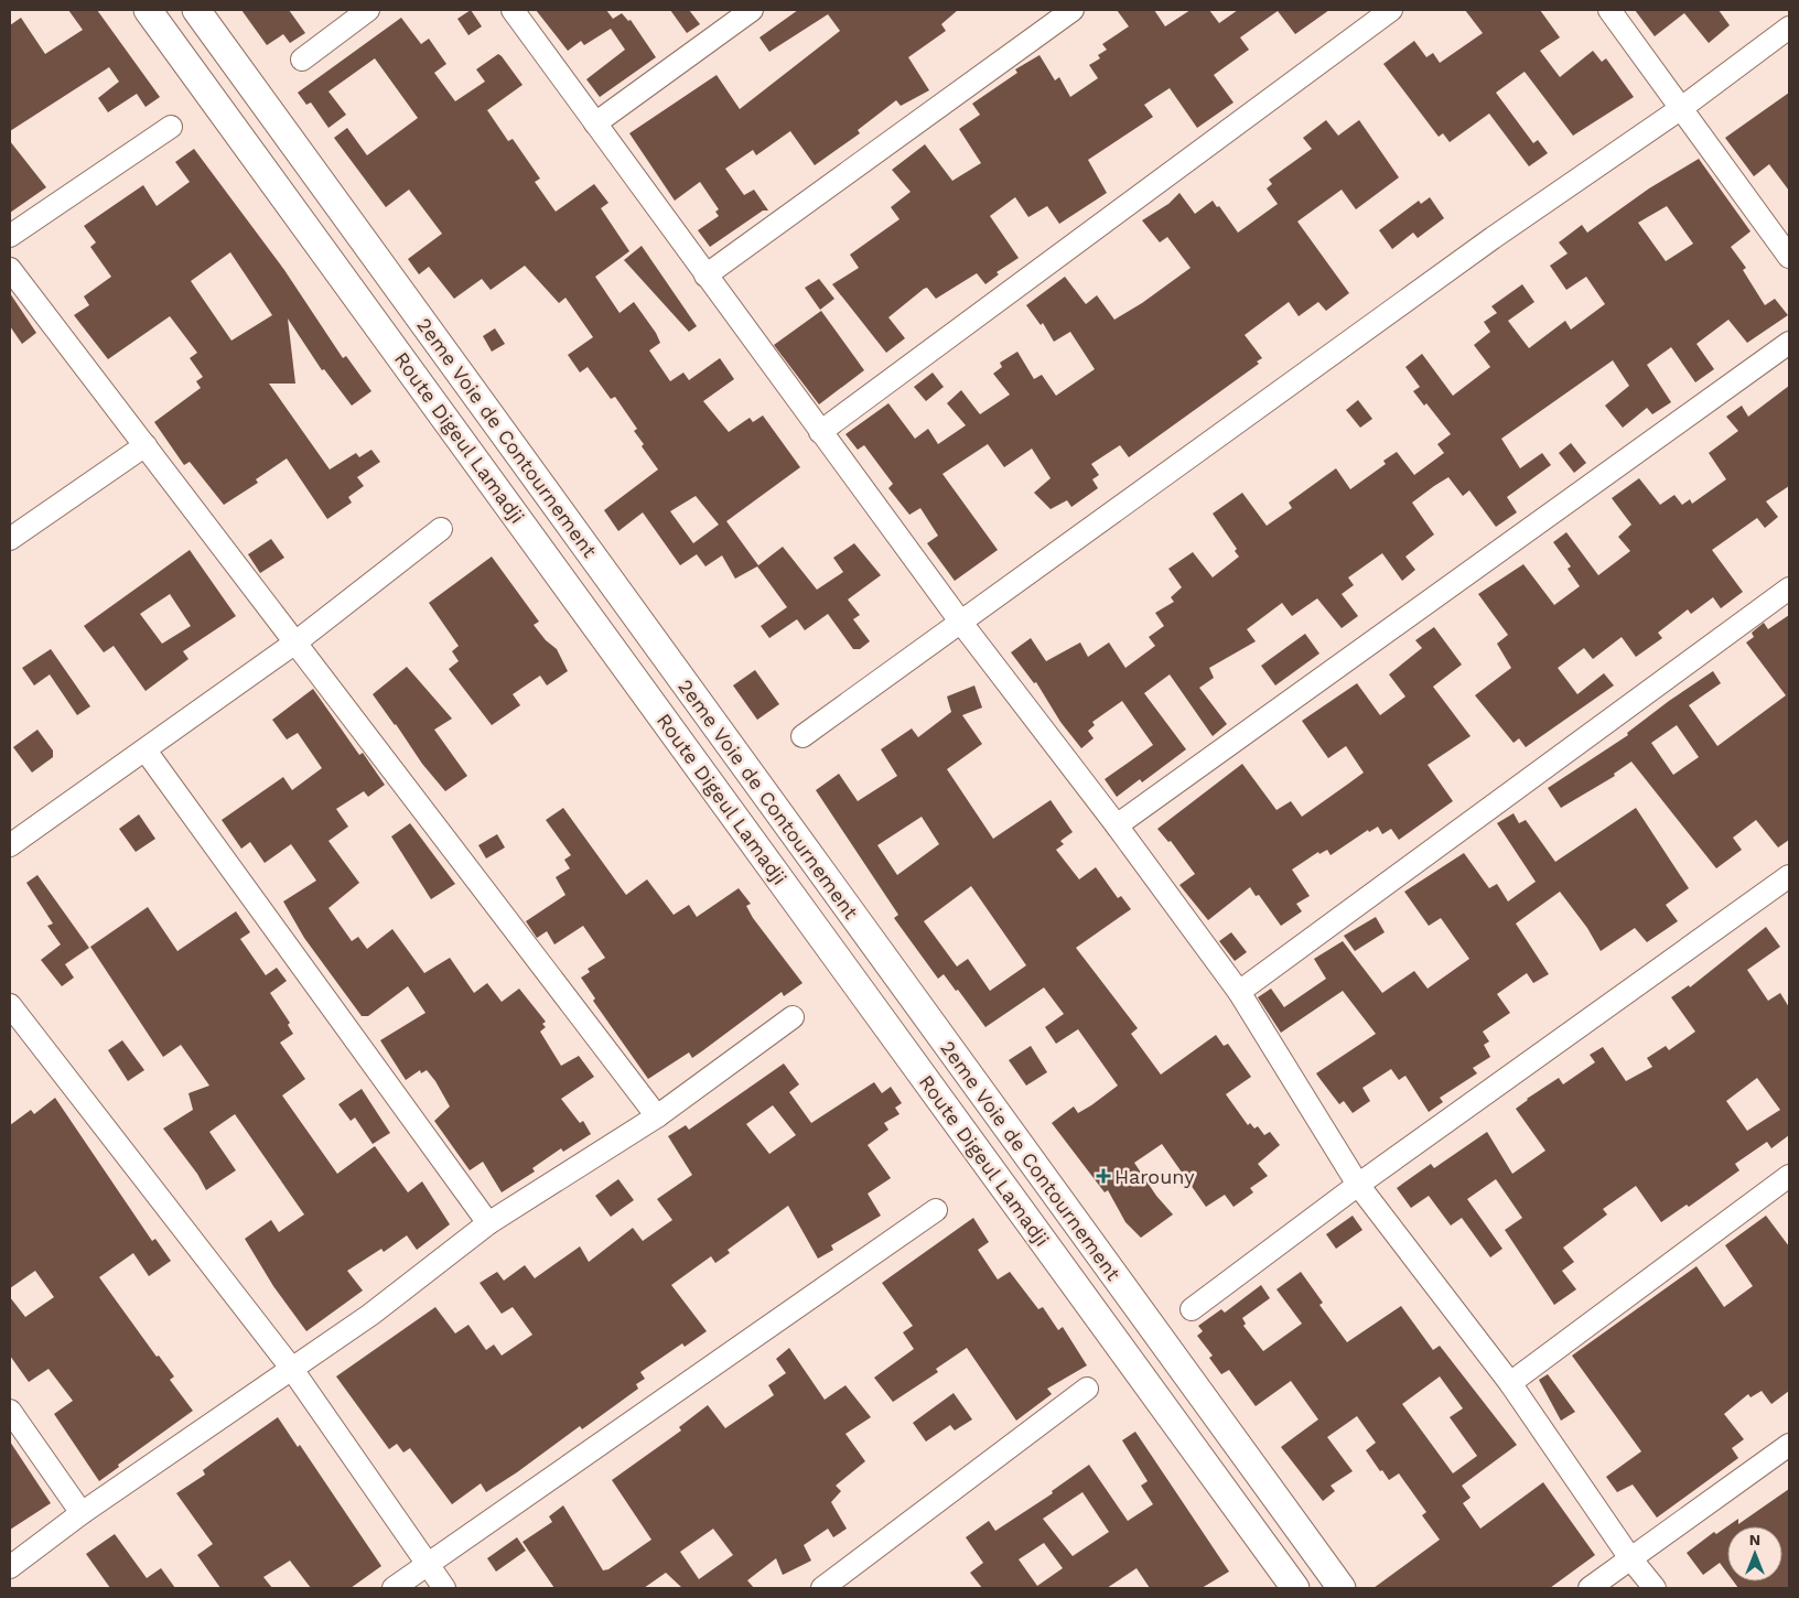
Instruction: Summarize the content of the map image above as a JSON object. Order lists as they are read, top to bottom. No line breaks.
{"streets":{"main road":["Route Digeul Lamadji","2eme Voie de Contournement"]},"places":{"health":["Harouny"]},"north":"top"}
